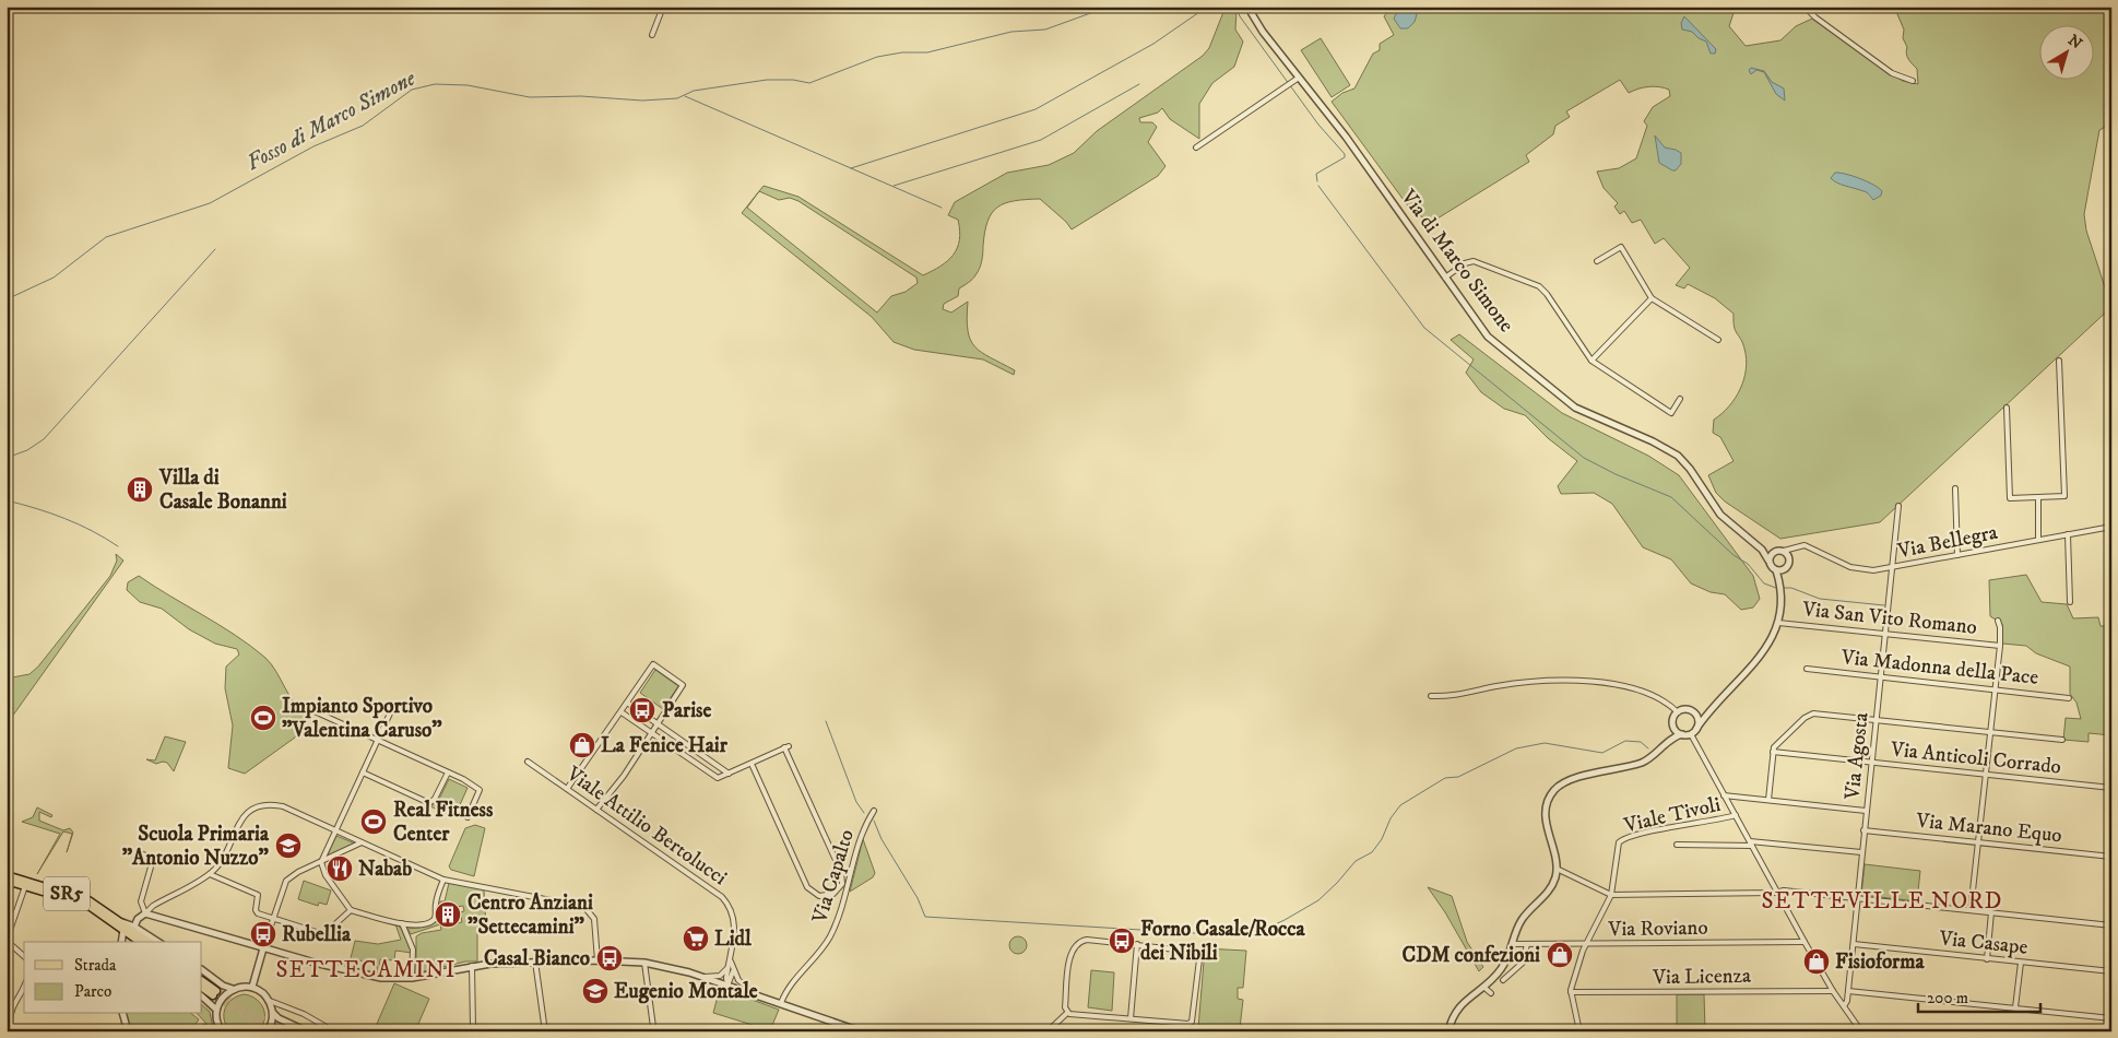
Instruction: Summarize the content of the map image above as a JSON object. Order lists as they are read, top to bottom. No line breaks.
{"streets":{"main road":["SR5"],"street":["Via di Marco Simone","Via Bellegra","Via San Vito Romano","Via Madonna della Pace","Via Agosta","Via Anticoli Corrado","Viale Tivoli","Viale Attilio Bertolucci","Via Marano Equo","Via Capalto","Via Roviano","Via Casape","Via Licenza"]},"crossings":[["Via di Marco Simone","Via Bellegra"],["Via Bellegra","Via Agosta"],["Via San Vito Romano","Via Agosta"],["Via Madonna della Pace","Via Agosta"],["Via Agosta","Via Anticoli Corrado"],["Via Agosta","Via Marano Equo"],["Via Agosta","Via Casape"],["Viale Tivoli","Via Roviano"],["Viale Tivoli","Via Licenza"]],"districts":["SETTEVILLE NORD","SETTECAMINI"],"water":["Fosso di Marco Simone"],"places":{"building":["Villa di Casale Bonanni","Centro Anziani \"Settecamini\""],"bus stop":["Parise","Rubellia","Forno Casale/Rocca dei Nibili","Casal Bianco"],"sports":["Impianto Sportivo \"Valentina Caruso\"","Real Fitness Center"],"shop":["La Fenice Hair","CDM confezioni","Fisioforma"],"school or university":["Scuola Primaria \"Antonio Nuzzo\"","Eugenio Montale"],"restaurant":["Nabab"],"supermarket":["Lidl"]},"legend":["Strada","Parco"],"scale_bar":"200 m","north":"top right"}
